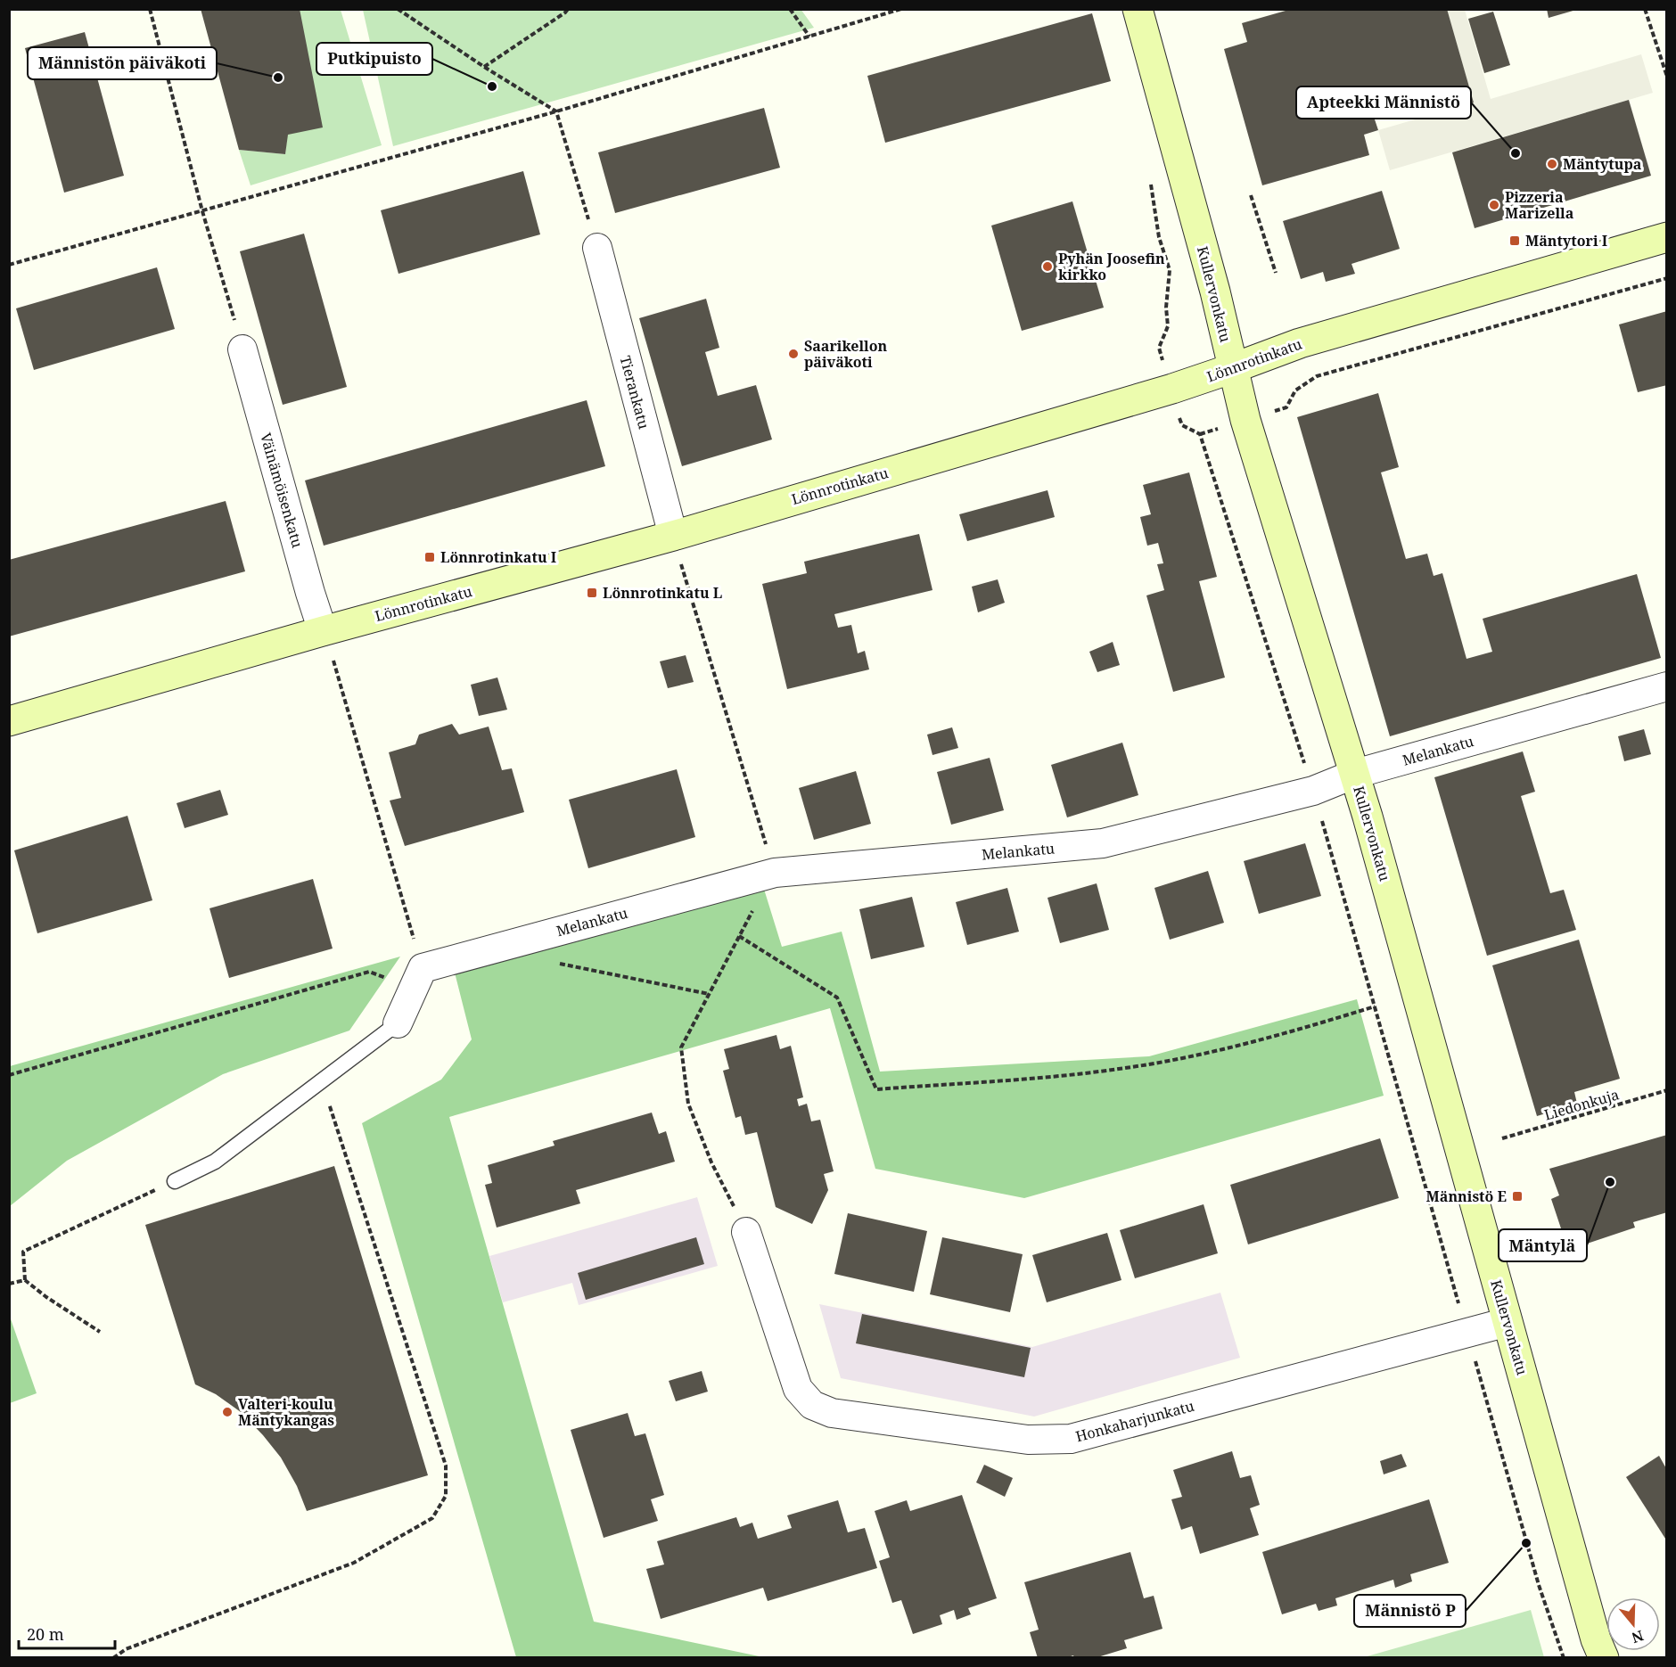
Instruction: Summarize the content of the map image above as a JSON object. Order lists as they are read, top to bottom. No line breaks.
{"streets":{"main road":["Kullervonkatu","Lönnrotinkatu"],"street":["Tierankatu","Väinämöisenkatu","Melankatu","Honkaharjunkatu"],"path":["Liedonkuja"]},"crossings":[["Kullervonkatu","Lönnrotinkatu"],["Kullervonkatu","Melankatu"],["Kullervonkatu","Honkaharjunkatu"],["Lönnrotinkatu","Tierankatu"],["Lönnrotinkatu","Väinämöisenkatu"]],"places":{"other":["Männistön päiväkoti","Putkipuisto","Apteekki Männistö","Mäntytupa","Pizzeria Marizella","Pyhän Joosefin kirkko","Saarikellon päiväkoti","Mäntylä","Valteri-koulu Mäntykangas","Männistö P"],"transit":["Mäntytori I","Lönnrotinkatu I","Lönnrotinkatu L","Männistö E"]},"scale_bar":"20 m","north":"bottom"}
